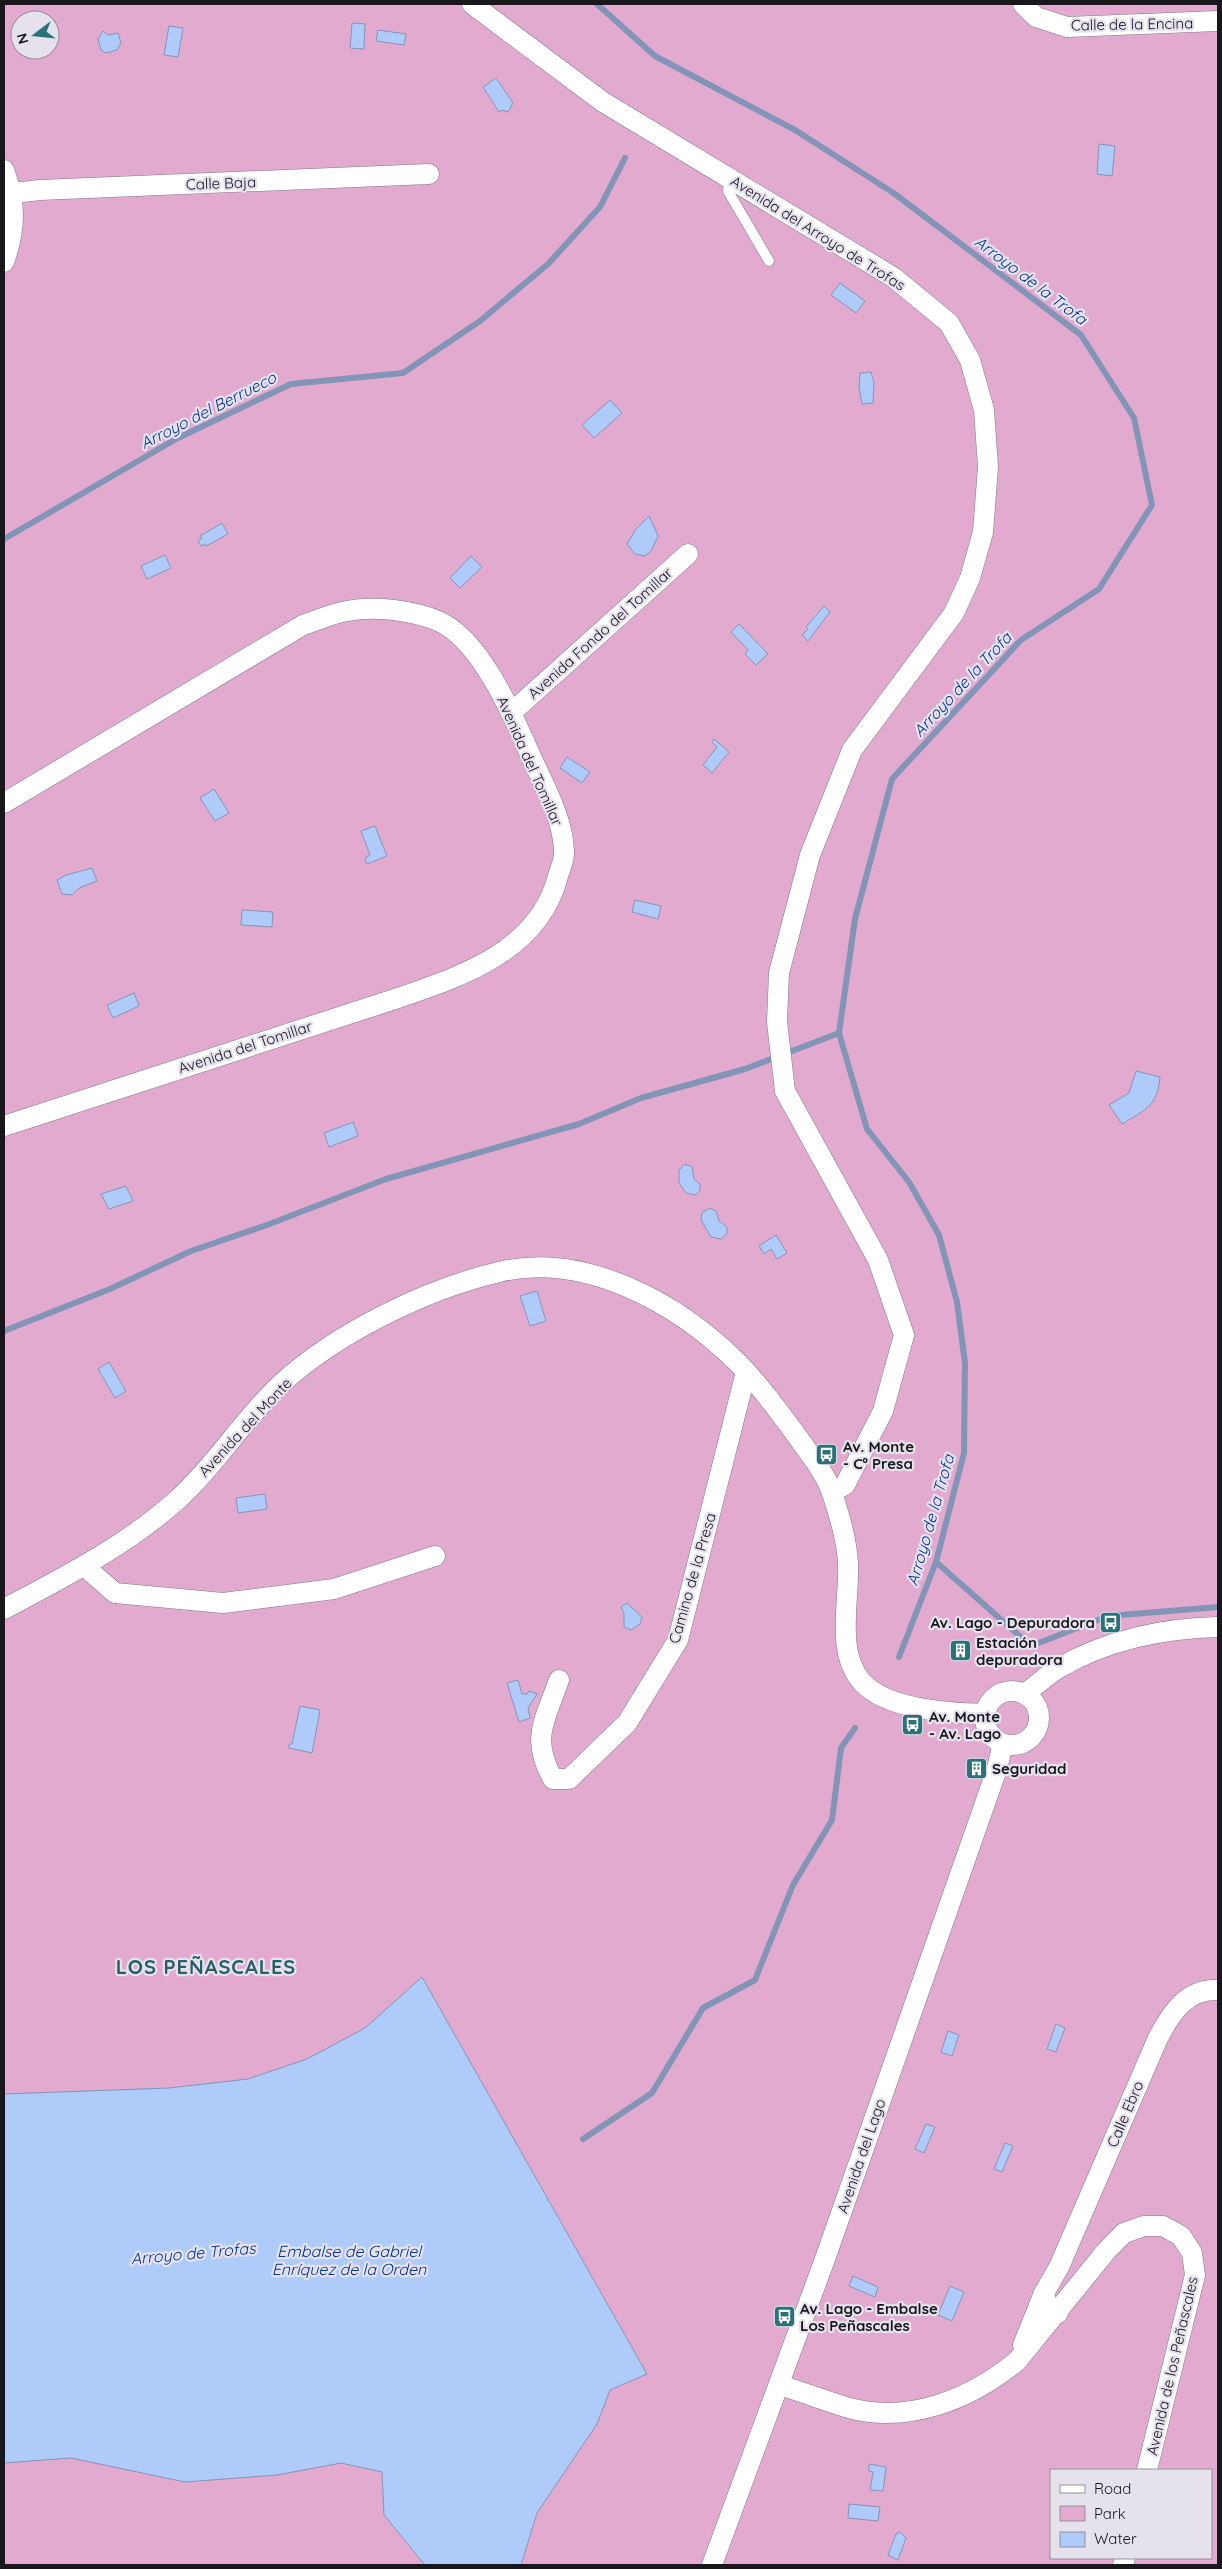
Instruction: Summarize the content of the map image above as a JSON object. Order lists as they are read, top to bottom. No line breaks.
{"streets":{"street":["Calle de la Encina","Calle Baja","Avenida del Arroyo de Trofas","Avenida Fondo del Tomillar","Avenida del Tomillar","Avenida del Monte","Camino de la Presa","Calle Ebro","Avenida del Lago","Avenida de los Peñascales"]},"crossings":[["Avenida del Arroyo de Trofas","Avenida del Monte"],["Avenida Fondo del Tomillar","Avenida del Tomillar"],["Avenida del Monte","Camino de la Presa"],["Avenida del Monte","Avenida del Lago"],["Calle Ebro","Avenida de los Peñascales"],["Avenida del Lago","Avenida de los Peñascales"]],"districts":["LOS PEÑASCALES"],"water":["Arroyo de la Trofa","Arroyo del Berrueco","Embalse de Gabriel Enríquez de la Orden","Arroyo de Trofas"],"places":{"bus stop":["Av. Monte - Cº Presa","Av. Lago - Depuradora","Av. Monte - Av. Lago","Av. Lago - Embalse Los Peñascales"],"building":["Estación depuradora","Seguridad"]},"legend":["Road","Park","Water"],"north":"left"}
